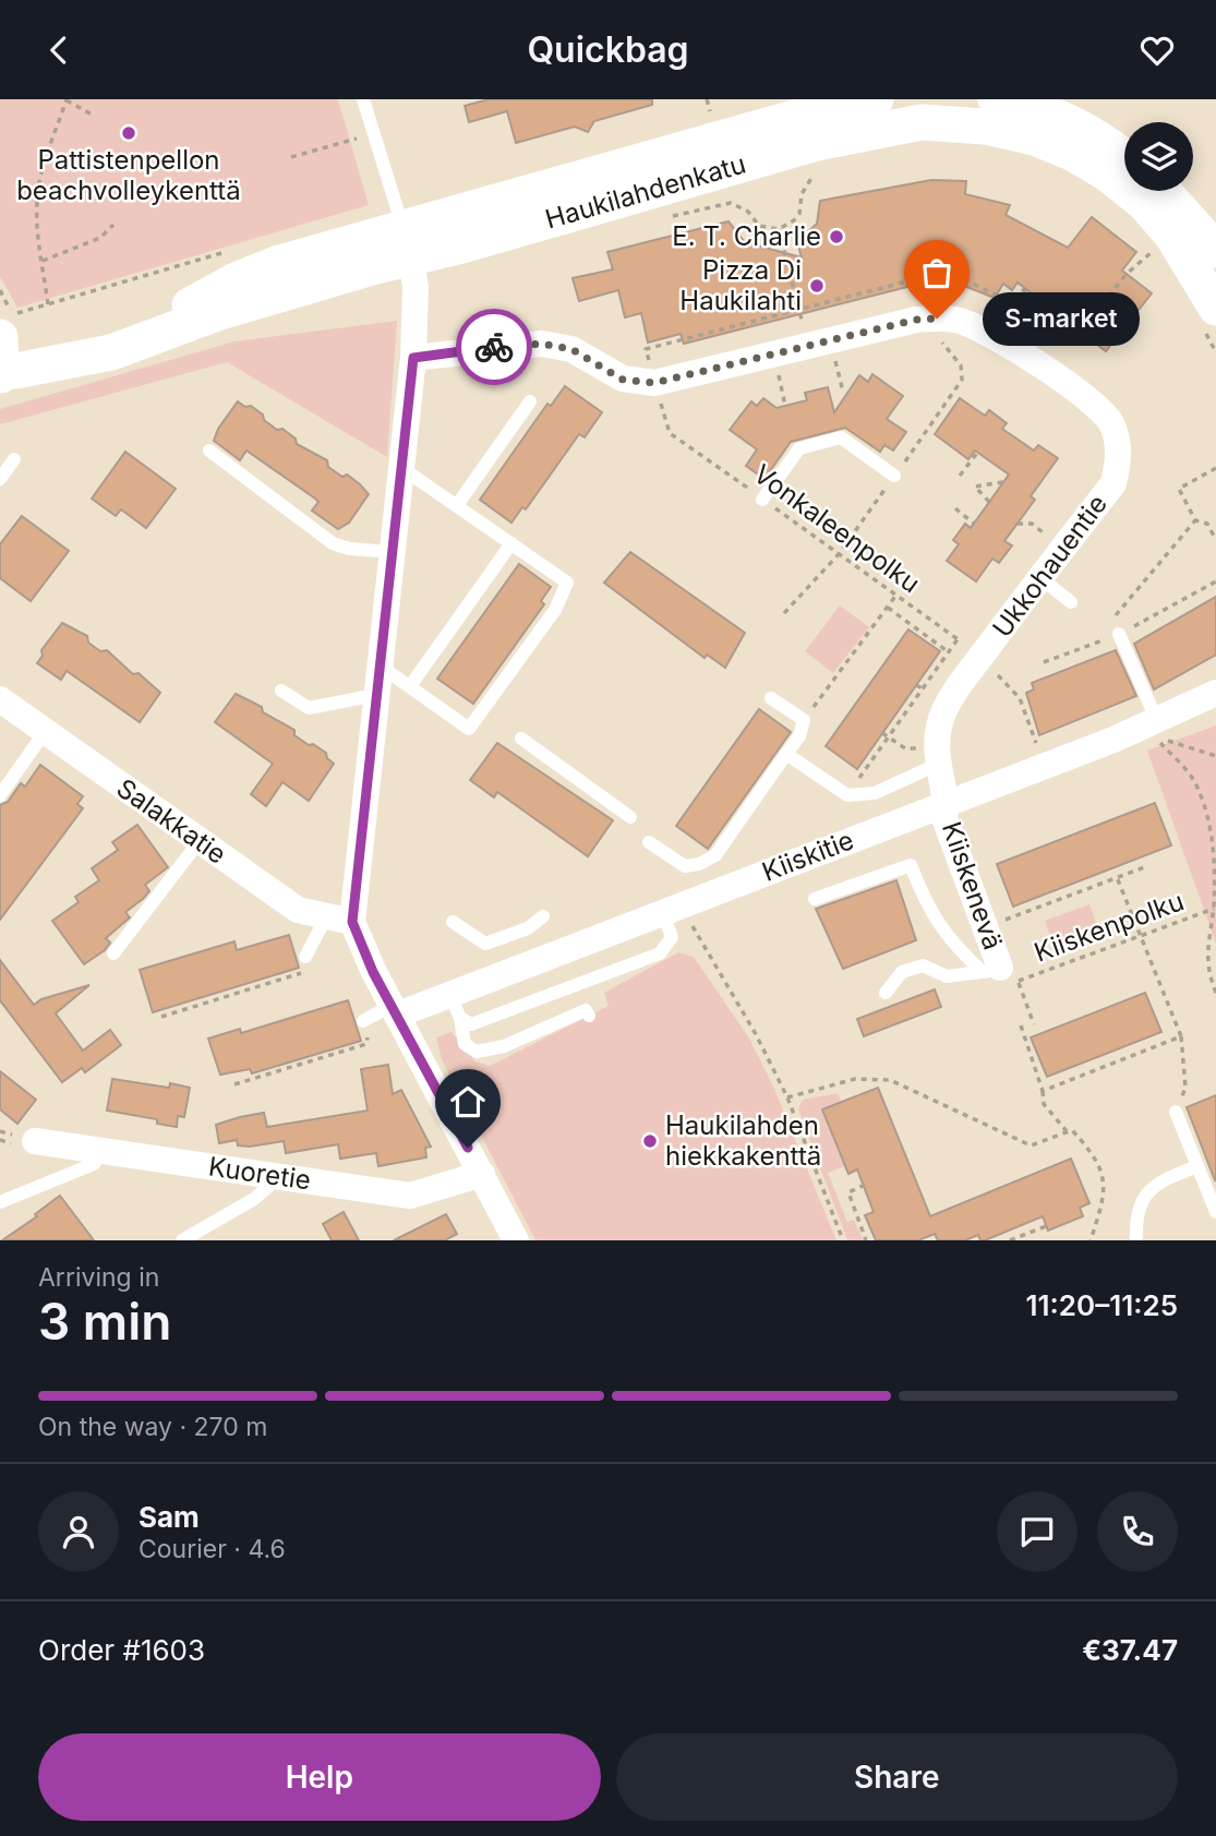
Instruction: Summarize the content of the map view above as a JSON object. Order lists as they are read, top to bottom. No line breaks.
{"streets":{"main road":["Haukilahdenkatu"],"street":["Ukkohauentie","Salakkatie","Kiiskitie","Kiiskenevä","Kuoretie"],"path":["Vonkaleenpolku","Kiiskenpolku"]},"crossings":[["Vonkaleenpolku","Ukkohauentie"],["Ukkohauentie","Kiiskitie"],["Ukkohauentie","Kiiskenevä"],["Kiiskitie","Kiiskenevä"],["Kiiskenevä","Kiiskenpolku"]],"places":["Pattistenpellon beachvolleykenttä","E. T. Charlie","Pizza Di Haukilahti","S-market","Haukilahden hiekkakenttä"],"page":{"header":"Quickbag","bubble":"S-market","heading":["3 min","Arriving in","11:20–11:25"],"panel":["Sam","Courier · 4.6","Order #1603","€37.47"],"bar":"On the way · 270 m","buttons":["Help","Share"]}}
